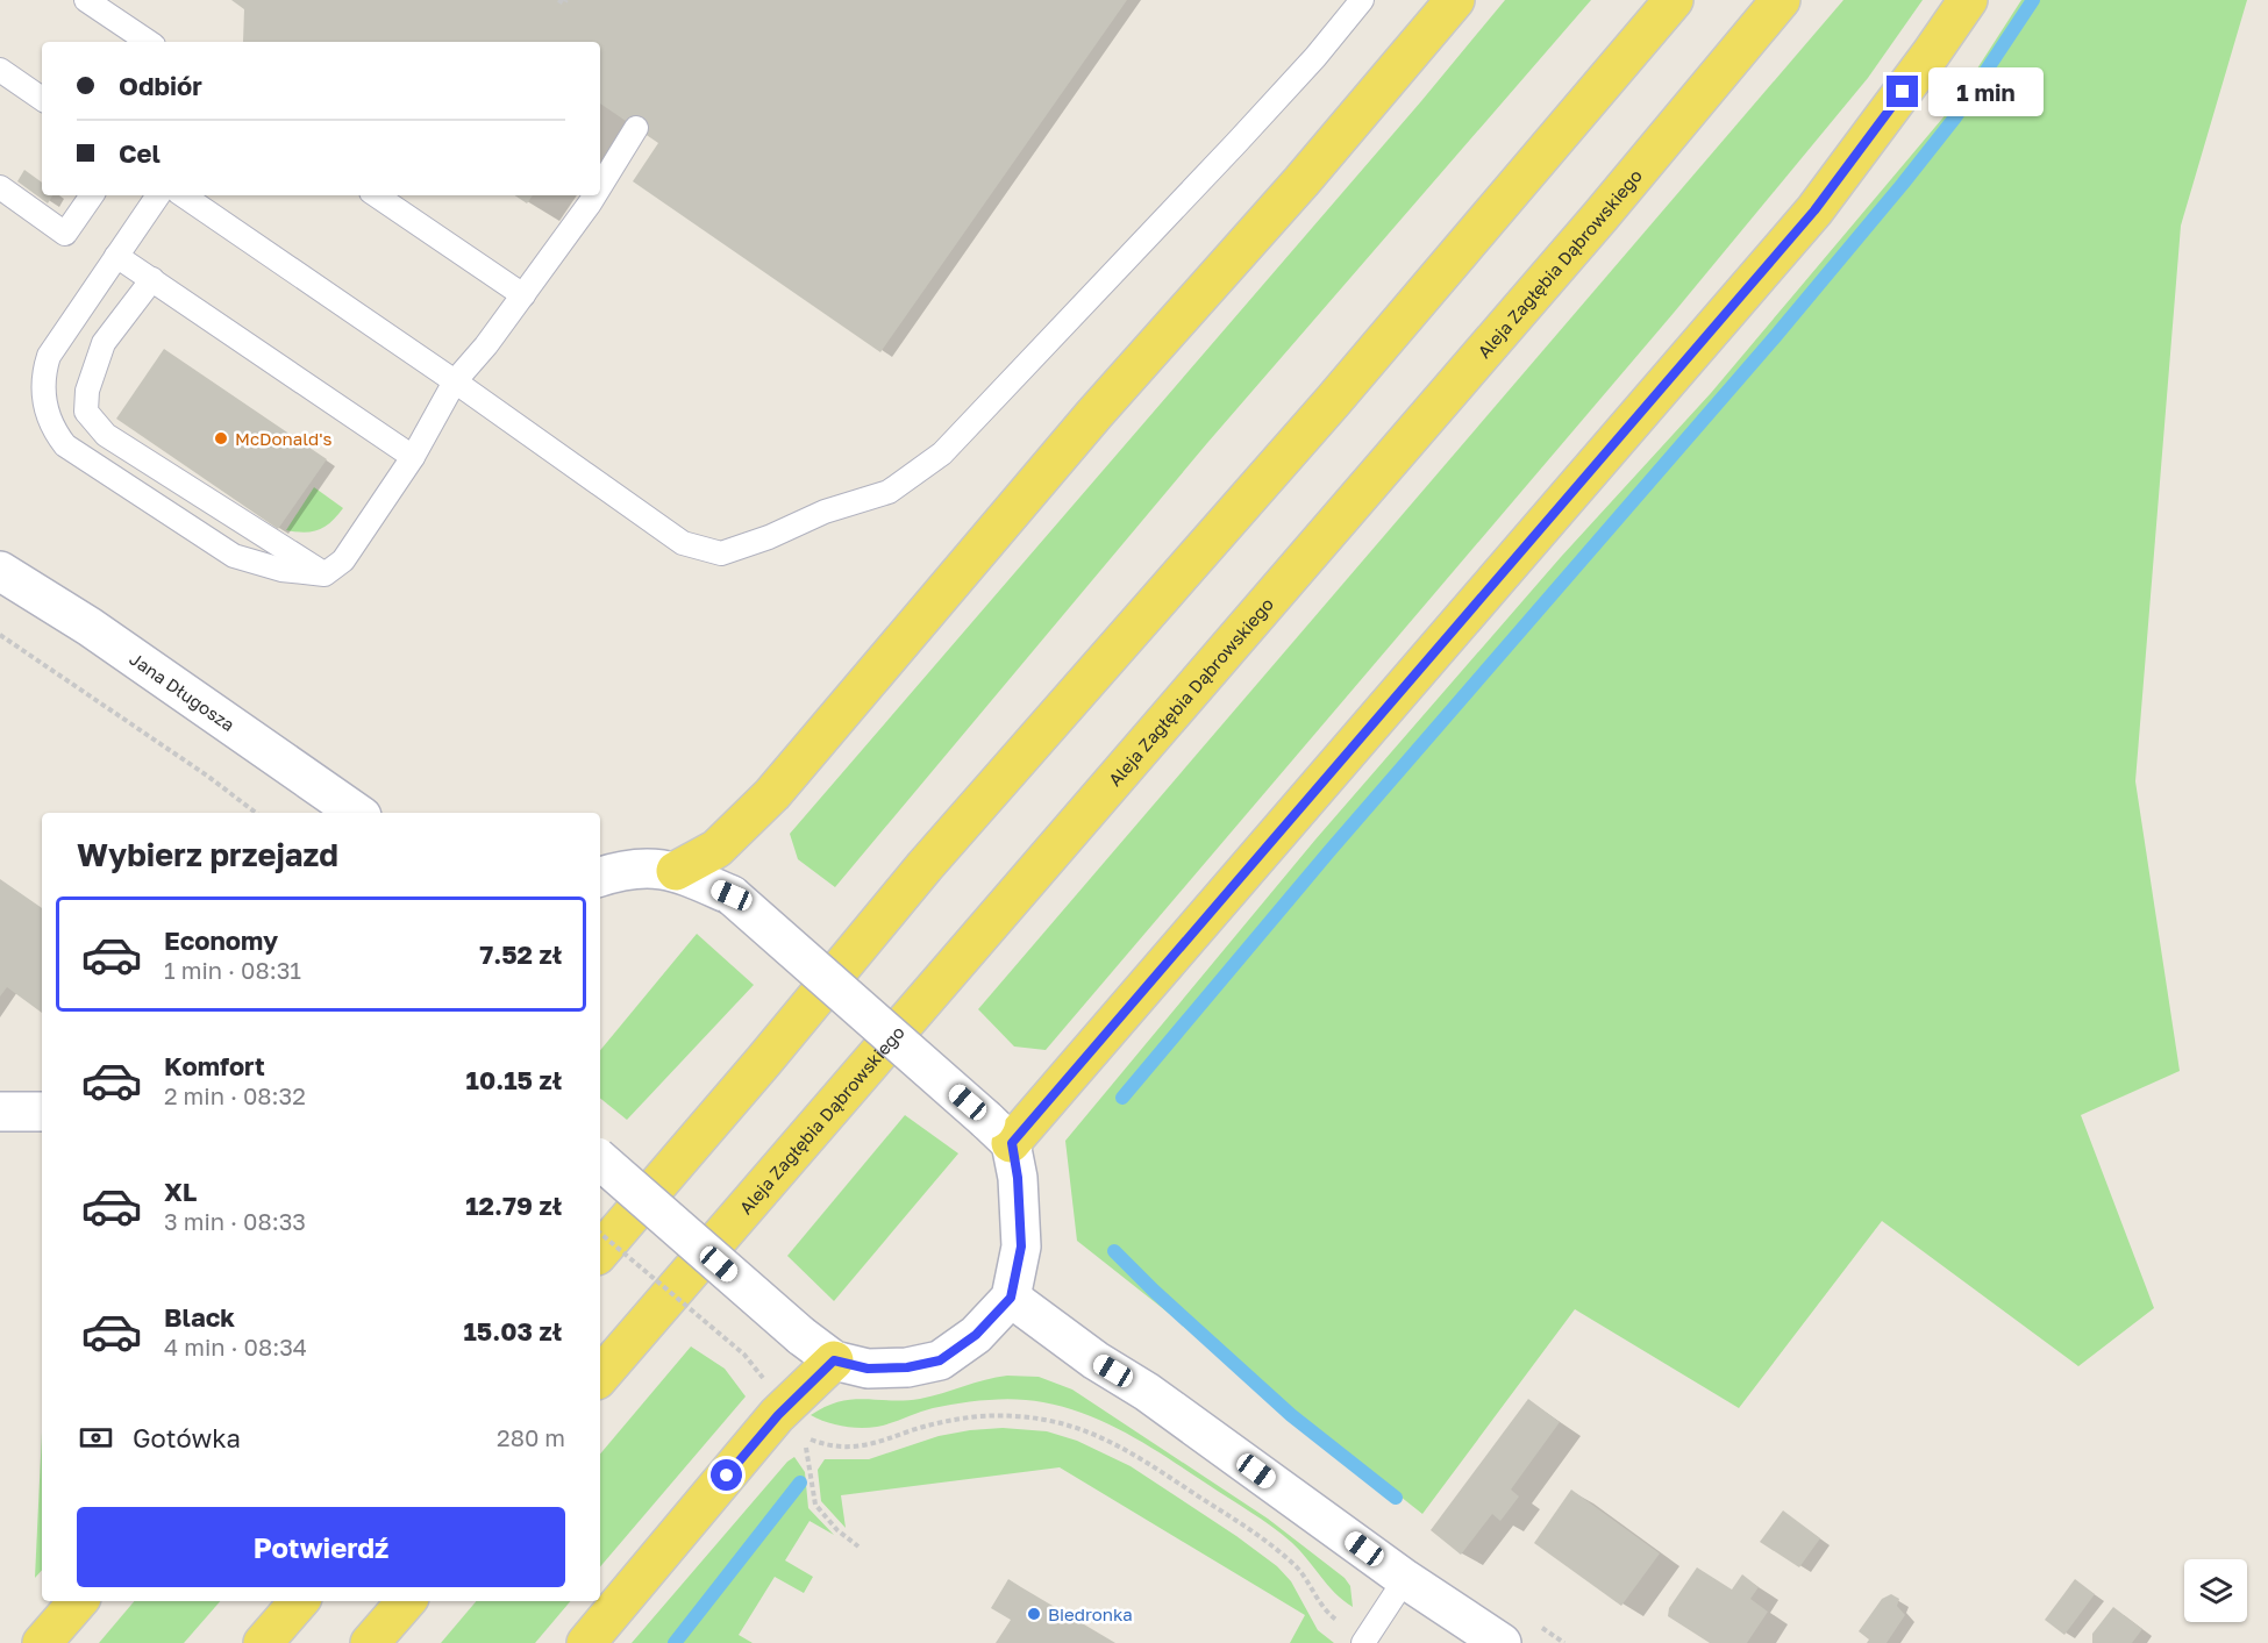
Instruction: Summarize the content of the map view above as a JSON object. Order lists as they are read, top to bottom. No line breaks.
{"streets":{"main road":["Aleja Zagłębia Dąbrowskiego"],"street":["Jana Długosza"]},"places":["McDonald's","Biedronka"],"page":{"banner":["Odbiór","Cel"],"bubble":"1 min","heading":"Wybierz przejazd","list":[{"name":"Economy","note":"1 min · 08:31","value":"7.52 zł"},{"name":"Komfort","note":"2 min · 08:32","value":"10.15 zł"},{"name":"XL","note":"3 min · 08:33","value":"12.79 zł"},{"name":"Black","note":"4 min · 08:34","value":"15.03 zł"}],"pay":["Gotówka","280 m"],"buttons":"Potwierdź"}}
